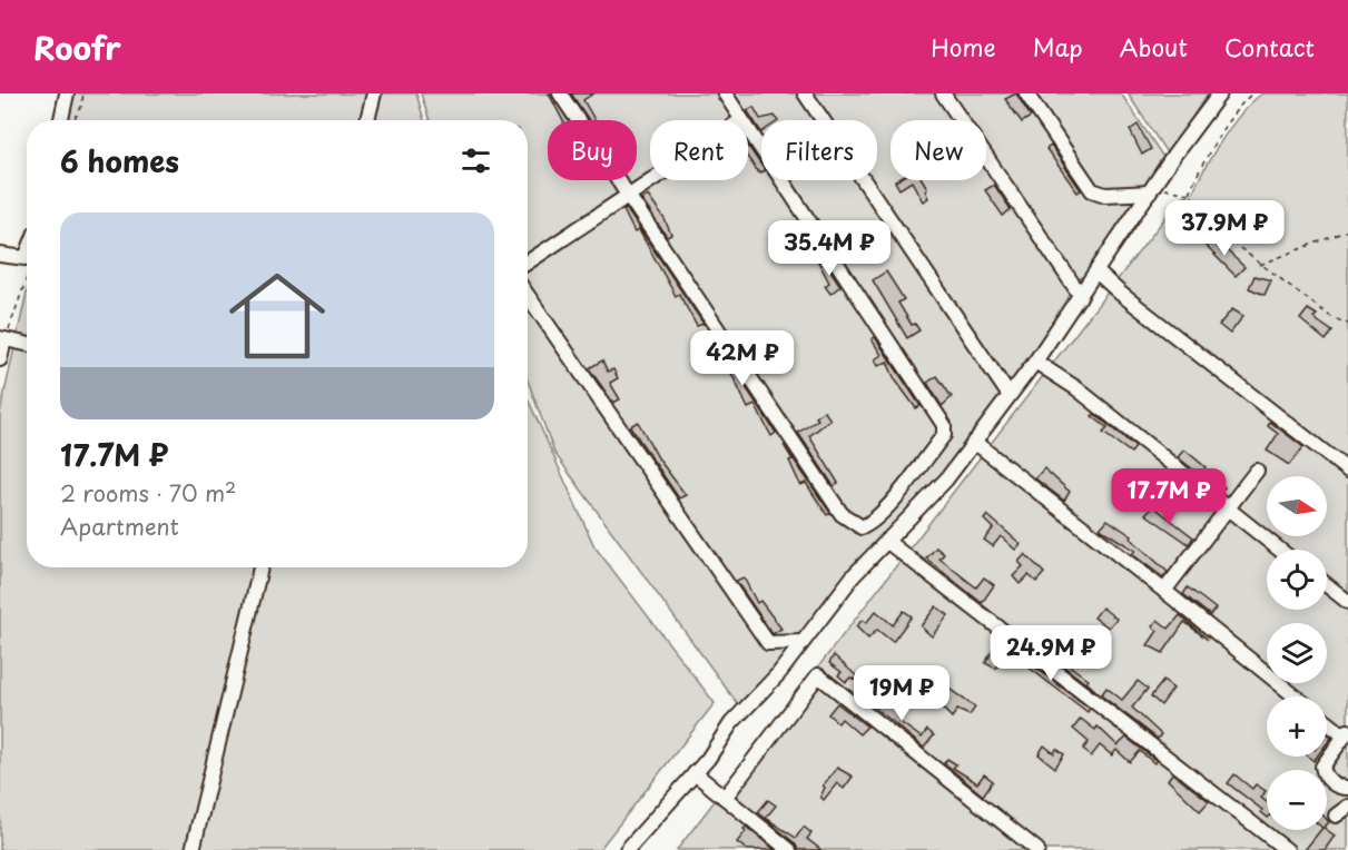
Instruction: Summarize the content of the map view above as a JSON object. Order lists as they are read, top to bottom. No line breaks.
{"north":"right","page":{"header":"Roofr","nav":["Home","Map","About","Contact"],"chip":["Buy","Rent","Filters","New"],"heading":"6 homes","price":["37.9M ₽","35.4M ₽","42M ₽","17.7M ₽","24.9M ₽","19M ₽"],"list":[{"name":"17.7M ₽","note":"2 rooms · 70 m² · Apartment"}],"map_buttons":["+","−"]}}
